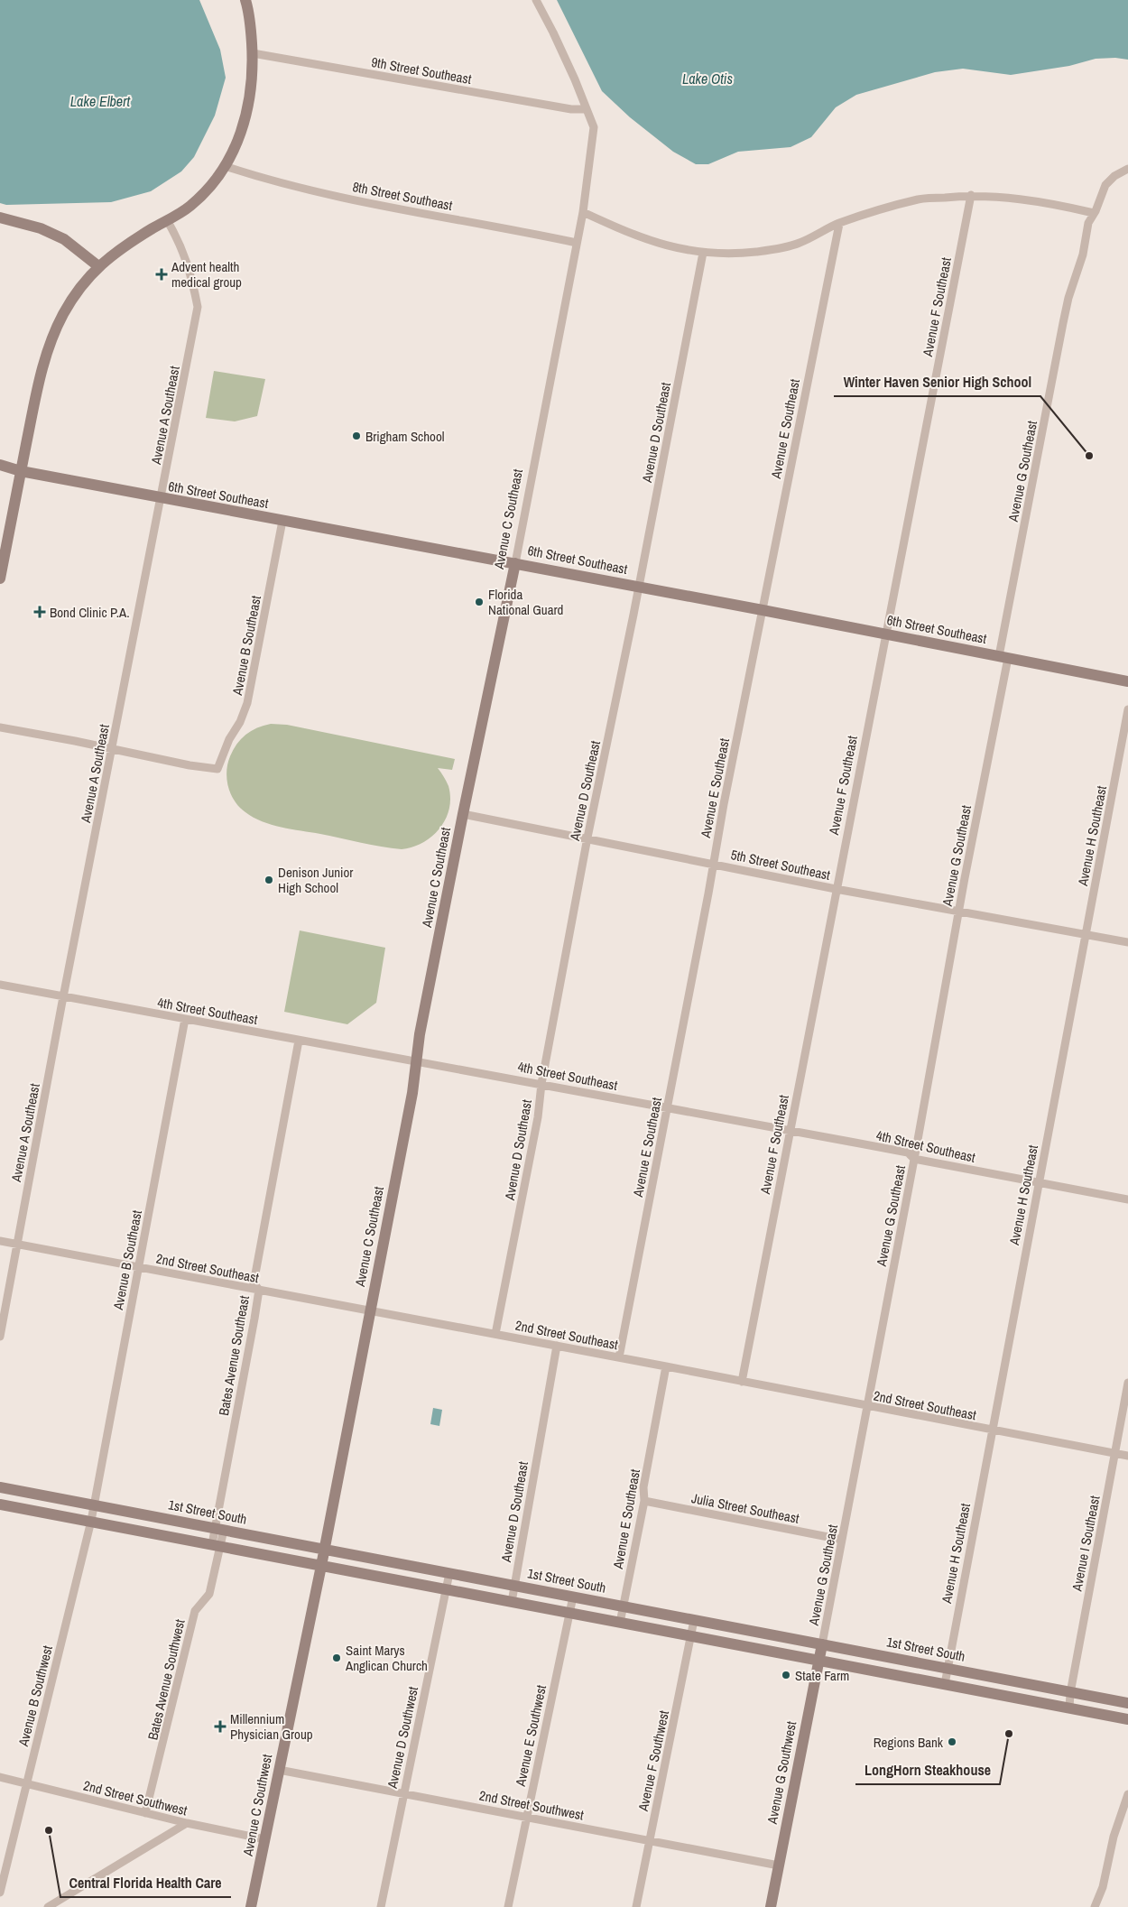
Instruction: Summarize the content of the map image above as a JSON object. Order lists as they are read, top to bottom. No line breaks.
{"streets":{"main road":["6th Street Southeast","Avenue C Southeast","1st Street South","Avenue G Southwest","Avenue C Southwest"],"street":["9th Street Southeast","8th Street Southeast","Avenue F Southeast","Avenue A Southeast","Avenue E Southeast","Avenue D Southeast","Avenue G Southeast","Avenue B Southeast","Avenue H Southeast","5th Street Southeast","4th Street Southeast","2nd Street Southeast","Bates Avenue Southeast","Julia Street Southeast","Avenue I Southeast","Bates Avenue Southwest","Avenue B Southwest","Avenue E Southwest","Avenue D Southwest","Avenue F Southwest","2nd Street Southwest"]},"crossings":[["9th Street Southeast","Avenue C Southeast"],["8th Street Southeast","Avenue C Southeast"],["Avenue F Southeast","6th Street Southeast"],["Avenue F Southeast","5th Street Southeast"],["Avenue F Southeast","4th Street Southeast"],["Avenue F Southeast","2nd Street Southeast"],["Avenue A Southeast","6th Street Southeast"],["Avenue A Southeast","Avenue B Southeast"],["Avenue A Southeast","4th Street Southeast"],["Avenue A Southeast","2nd Street Southeast"],["Avenue E Southeast","6th Street Southeast"],["Avenue E Southeast","5th Street Southeast"],["Avenue E Southeast","4th Street Southeast"],["Avenue E Southeast","2nd Street Southeast"],["Avenue E Southeast","Julia Street Southeast"],["Avenue E Southeast","1st Street South"],["Avenue D Southeast","6th Street Southeast"],["Avenue D Southeast","5th Street Southeast"],["Avenue D Southeast","4th Street Southeast"],["Avenue D Southeast","2nd Street Southeast"],["Avenue D Southeast","1st Street South"],["Avenue G Southeast","6th Street Southeast"],["Avenue G Southeast","5th Street Southeast"],["Avenue G Southeast","4th Street Southeast"],["Avenue G Southeast","2nd Street Southeast"],["Avenue G Southeast","Julia Street Southeast"],["Avenue G Southeast","1st Street South"],["Avenue G Southeast","Avenue G Southwest"],["6th Street Southeast","Avenue C Southeast"],["6th Street Southeast","Avenue B Southeast"],["Avenue C Southeast","5th Street Southeast"],["Avenue C Southeast","4th Street Southeast"],["Avenue C Southeast","2nd Street Southeast"],["Avenue C Southeast","1st Street South"],["Avenue C Southeast","Avenue C Southwest"],["Avenue B Southeast","4th Street Southeast"],["Avenue B Southeast","2nd Street Southeast"],["Avenue B Southeast","1st Street South"],["Avenue B Southeast","Avenue B Southwest"],["Avenue H Southeast","5th Street Southeast"],["Avenue H Southeast","4th Street Southeast"],["Avenue H Southeast","2nd Street Southeast"],["Avenue H Southeast","1st Street South"],["4th Street Southeast","Bates Avenue Southeast"],["2nd Street Southeast","Bates Avenue Southeast"],["2nd Street Southeast","Avenue I Southeast"],["Bates Avenue Southeast","1st Street South"],["Bates Avenue Southeast","Bates Avenue Southwest"],["1st Street South","Avenue I Southeast"],["1st Street South","Avenue B Southwest"],["1st Street South","Avenue E Southwest"],["1st Street South","Avenue D Southwest"],["1st Street South","Avenue F Southwest"],["1st Street South","Avenue G Southwest"],["1st Street South","Avenue C Southwest"],["Bates Avenue Southwest","2nd Street Southwest"],["Avenue B Southwest","2nd Street Southwest"],["Avenue E Southwest","2nd Street Southwest"],["Avenue D Southwest","2nd Street Southwest"],["Avenue F Southwest","2nd Street Southwest"],["Avenue G Southwest","2nd Street Southwest"],["2nd Street Southwest","Avenue C Southwest"]],"water":["Lake Otis","Lake Elbert"],"places":{"health":["Advent health medical group","Bond Clinic P.A.","Millennium Physician Group"],"other":["Brigham School","Winter Haven Senior High School","Florida National Guard","Denison Junior High School","Saint Marys Anglican Church","State Farm","LongHorn Steakhouse","Regions Bank","Central Florida Health Care"]}}
